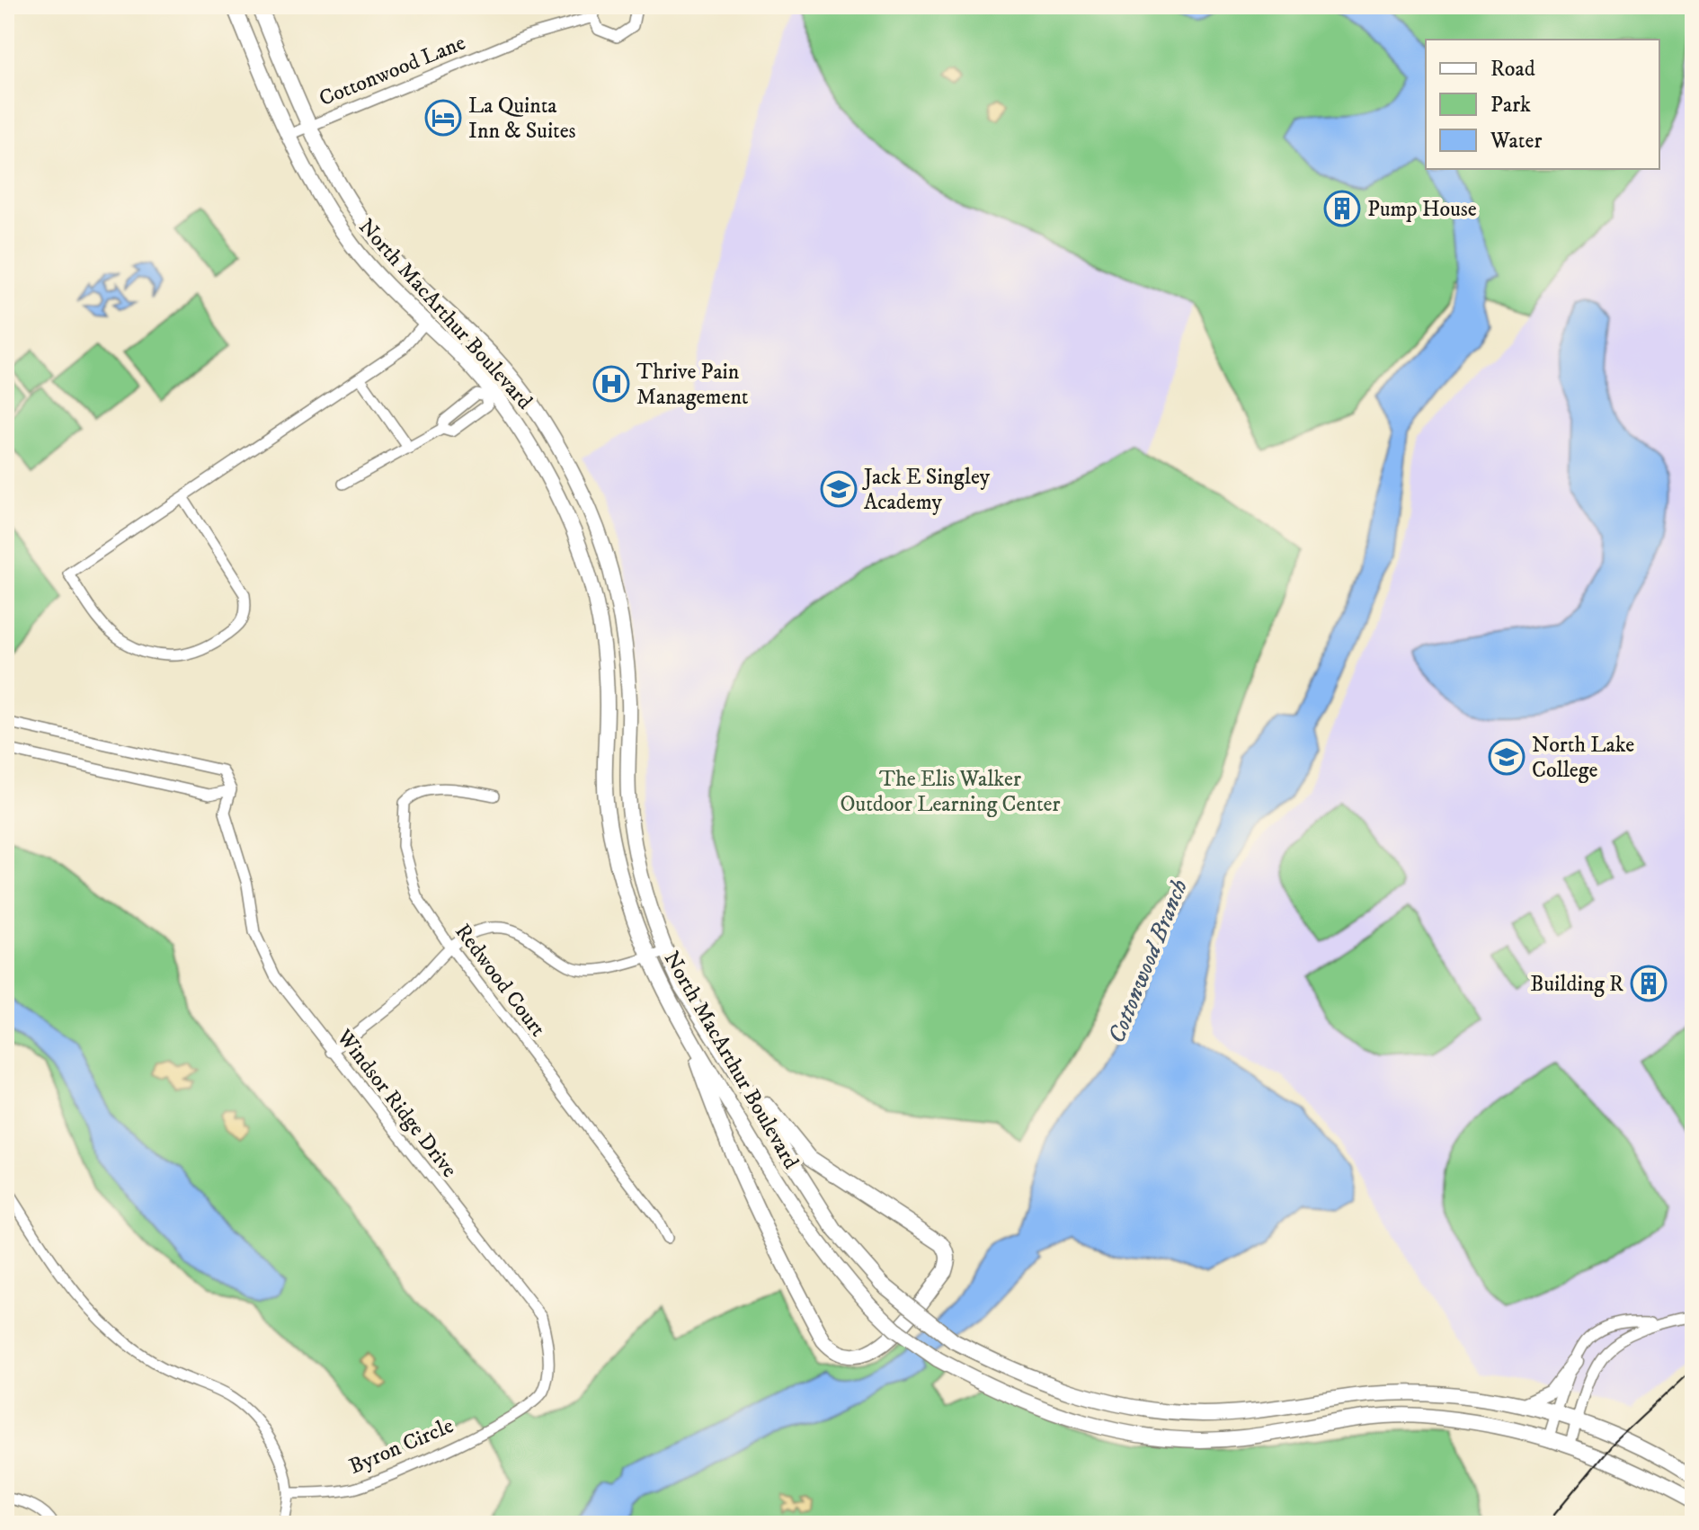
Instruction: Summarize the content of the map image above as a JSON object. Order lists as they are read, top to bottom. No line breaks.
{"streets":{"main road":["North MacArthur Boulevard"],"street":["Cottonwood Lane","Redwood Court","Windsor Ridge Drive","Byron Circle"]},"crossings":[["Cottonwood Lane","North MacArthur Boulevard"],["Windsor Ridge Drive","Byron Circle"]],"water":["Cottonwood Branch"],"parks":["The Elis Walker Outdoor Learning Center"],"places":{"hotel":["La Quinta Inn & Suites"],"building":["Pump House","Building R"],"hospital":["Thrive Pain Management"],"school or university":["Jack E Singley Academy","North Lake College"]},"legend":["Road","Park","Water"]}
